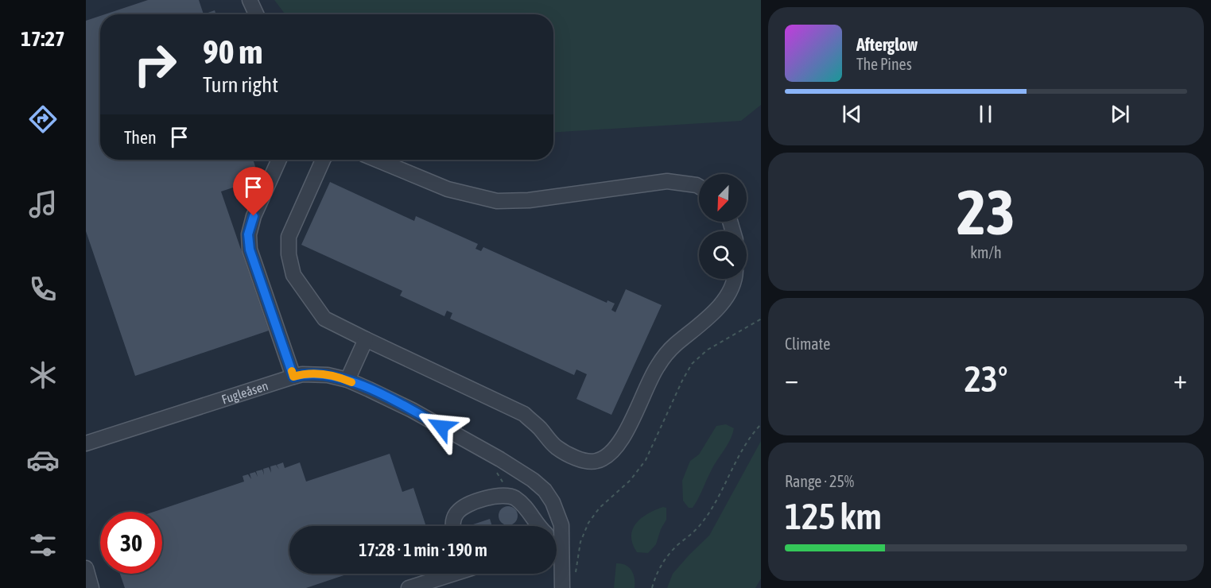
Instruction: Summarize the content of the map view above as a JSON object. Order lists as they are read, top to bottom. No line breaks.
{"streets":{"street":["Fugleåsen"]},"north":"bottom left","page":{"tabs":"17:27","turn":["90 m","Turn right"],"song":["Afterglow","The Pines"],"then":"Then","tile":[["23","km/h"],"Climate",["Range · 25%","125 km"]],"heat":["−","23°","+"],"limit":"30","trip":"17:28 · 1 min · 190 m"}}
